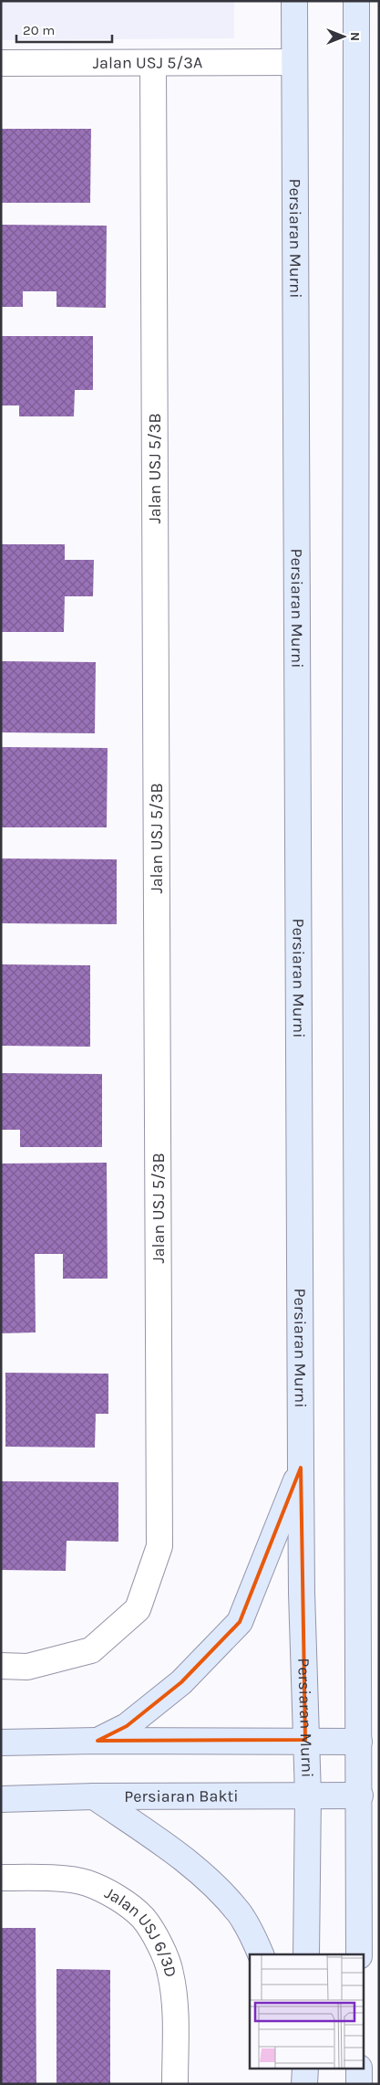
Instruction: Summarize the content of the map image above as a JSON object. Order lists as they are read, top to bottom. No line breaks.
{"streets":{"main road":["Persiaran Murni","Persiaran Bakti"],"street":["Jalan USJ 5/3A","Jalan USJ 5/3B","Jalan USJ 6/3D"]},"crossings":[["Jalan USJ 5/3A","Persiaran Murni"],["Jalan USJ 5/3A","Jalan USJ 5/3B"],["Persiaran Murni","Persiaran Bakti"]],"scale_bar":"20 m","north":"right"}
